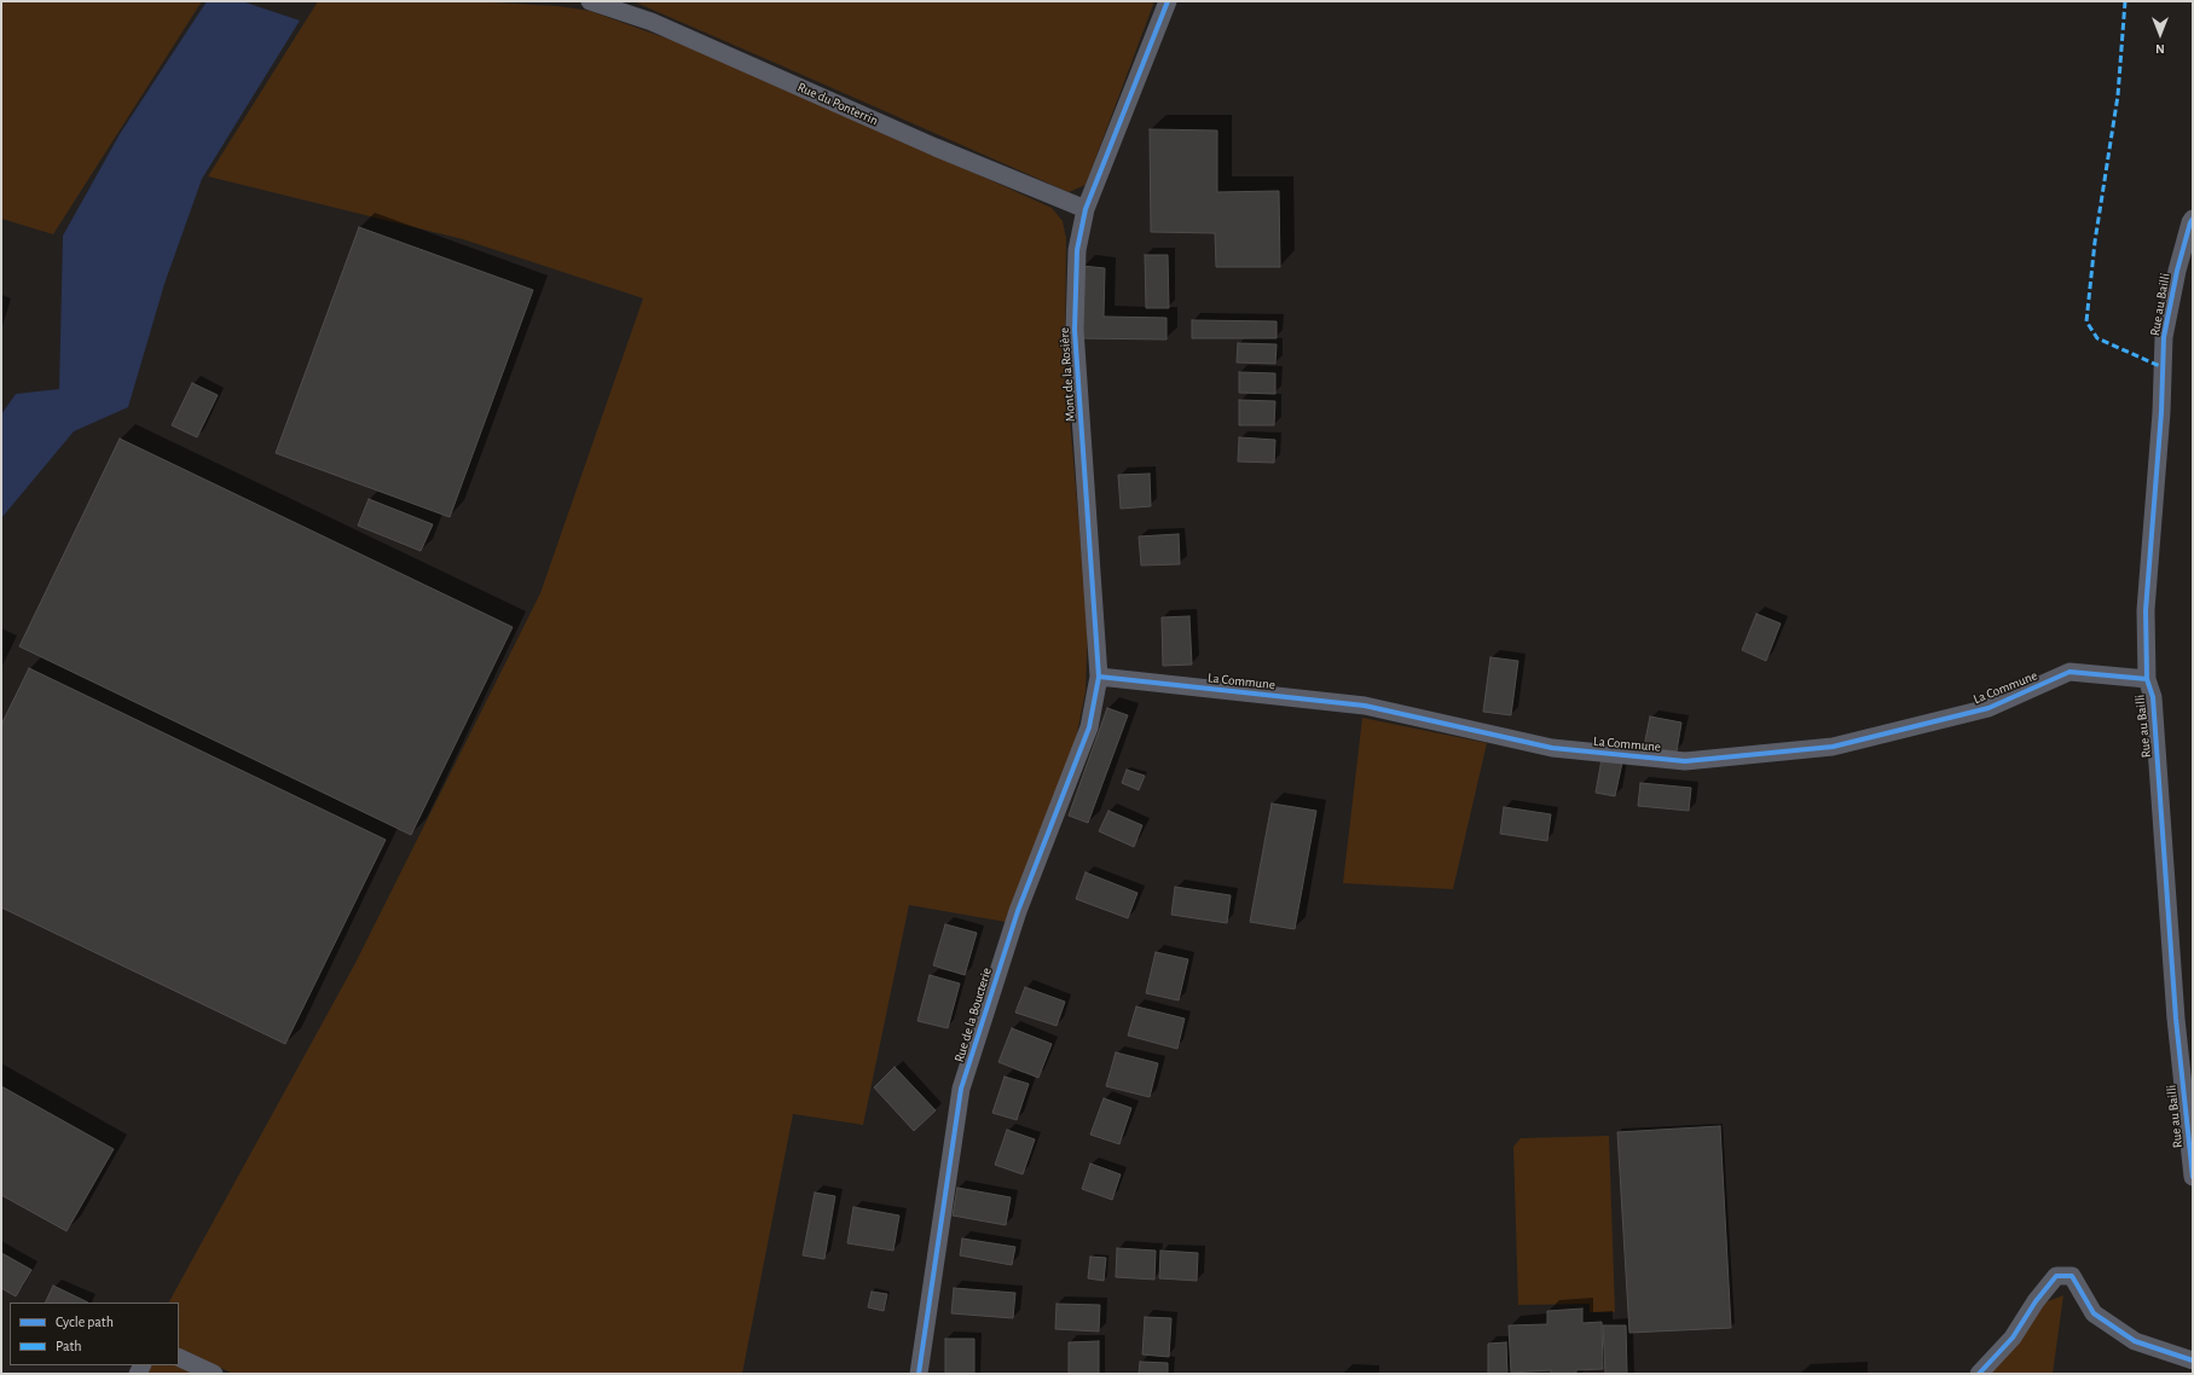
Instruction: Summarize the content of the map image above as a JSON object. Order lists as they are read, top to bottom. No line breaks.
{"streets":{"street":["Rue du Ponterrin","Rue au Bailli","Mont de la Rosière","La Commune","Rue de la Boucterie"]},"crossings":[["Rue du Ponterrin","Mont de la Rosière"],["Rue au Bailli","La Commune"],["Mont de la Rosière","La Commune"],["Mont de la Rosière","Rue de la Boucterie"],["La Commune","Rue de la Boucterie"]],"legend":["Cycle path","Path"],"north":"bottom"}
